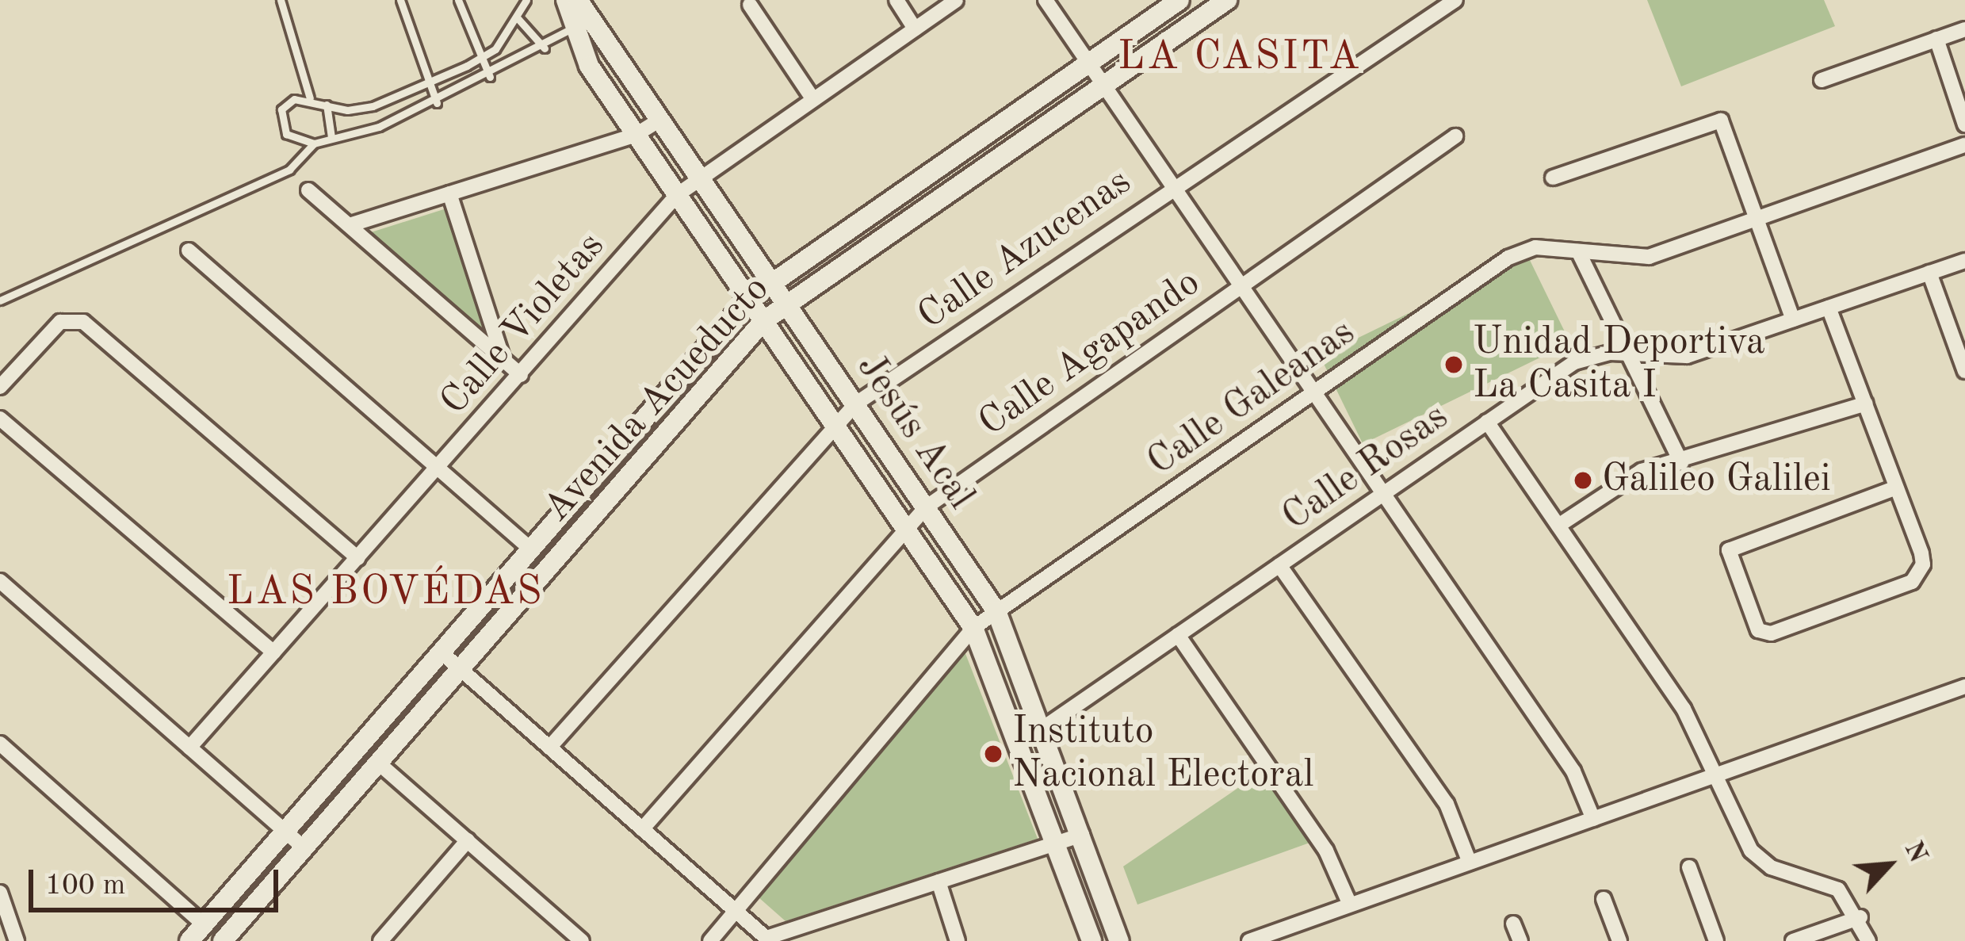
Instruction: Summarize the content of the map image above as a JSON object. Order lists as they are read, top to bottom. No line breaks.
{"streets":{"street":["Calle Azucenas","Calle Violetas","Calle Agapando","Calle Galeanas","Avenida Acueducto","Jesús Acal","Calle Rosas"]},"crossings":[["Calle Azucenas","Jesús Acal"],["Calle Violetas","Jesús Acal"],["Calle Agapando","Jesús Acal"],["Calle Galeanas","Jesús Acal"],["Avenida Acueducto","Jesús Acal"],["Jesús Acal","Calle Rosas"]],"districts":["LA CASITA","LAS BOVÉDAS"],"places":["Unidad Deportiva La Casita I","Galileo Galilei","Instituto Nacional Electoral"],"scale_bar":"100 m","north":"top right"}
